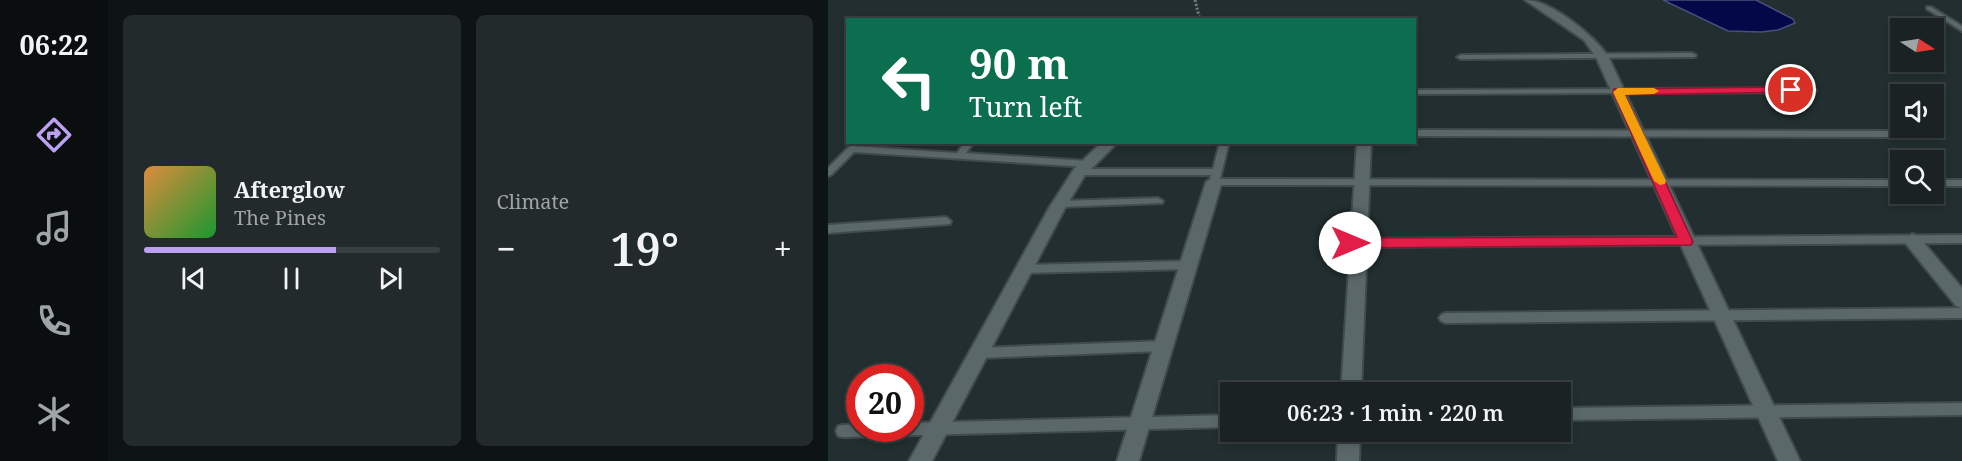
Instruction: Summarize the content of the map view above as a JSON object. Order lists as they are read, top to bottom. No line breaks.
{"north":"right","page":{"tabs":"06:22","tile":"Climate","turn":["90 m","Turn left"],"song":["Afterglow","The Pines"],"heat":["−","19°","+"],"limit":"20","trip":"06:23 · 1 min · 220 m"}}
